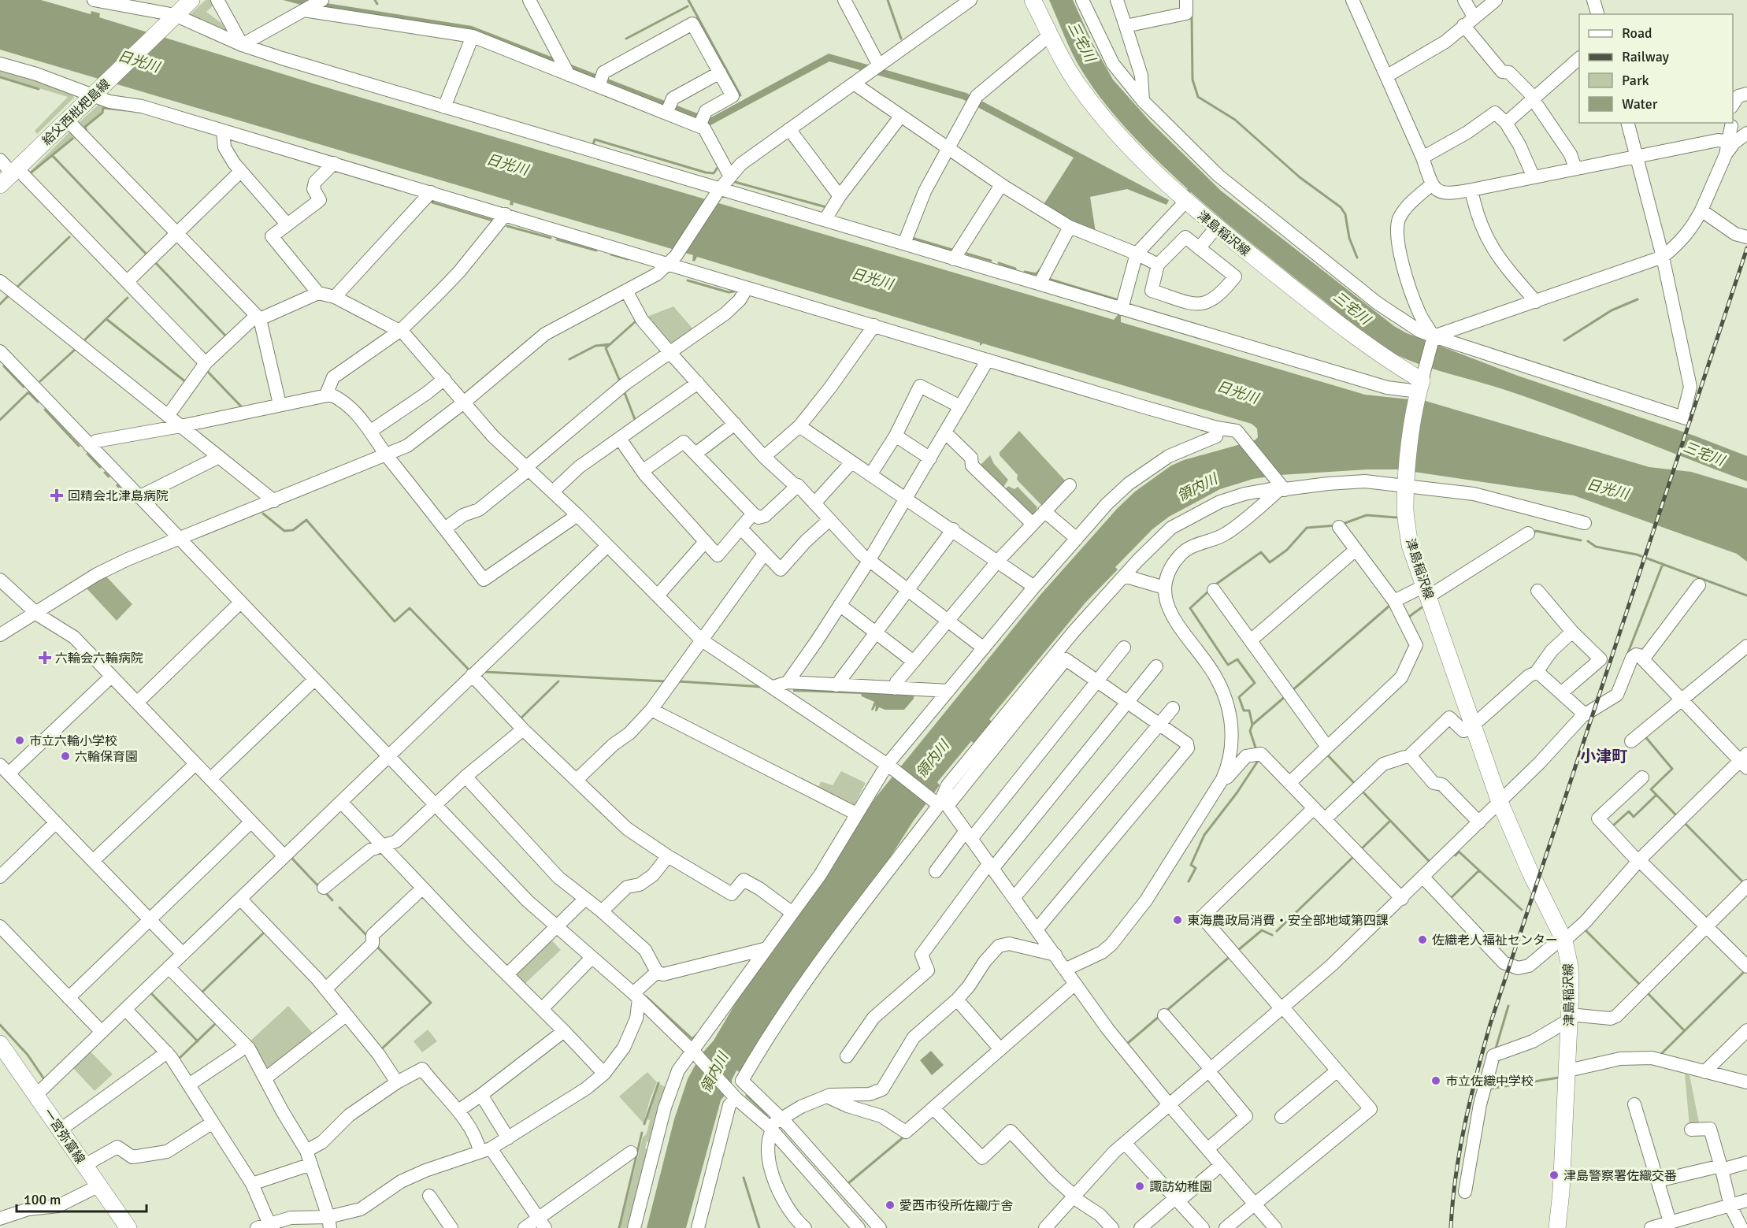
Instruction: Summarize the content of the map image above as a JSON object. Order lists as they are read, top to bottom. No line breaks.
{"streets":{"main road":["給父西枇杷島線","津島稲沢線","一宮弥富線"]},"districts":["小津町"],"water":["三宅川","日光川","領内川"],"places":{"health":["回精会北津島病院","六輪会六輪病院"],"other":["市立六輪小学校","六輪保育園","東海農政局消費・安全部地域第四課","佐織老人福祉センター","市立佐織中学校","津島警察署佐織交番","諏訪幼稚園","愛西市役所佐織庁舎"]},"legend":["Road","Railway","Park","Water"],"scale_bar":"100 m"}
